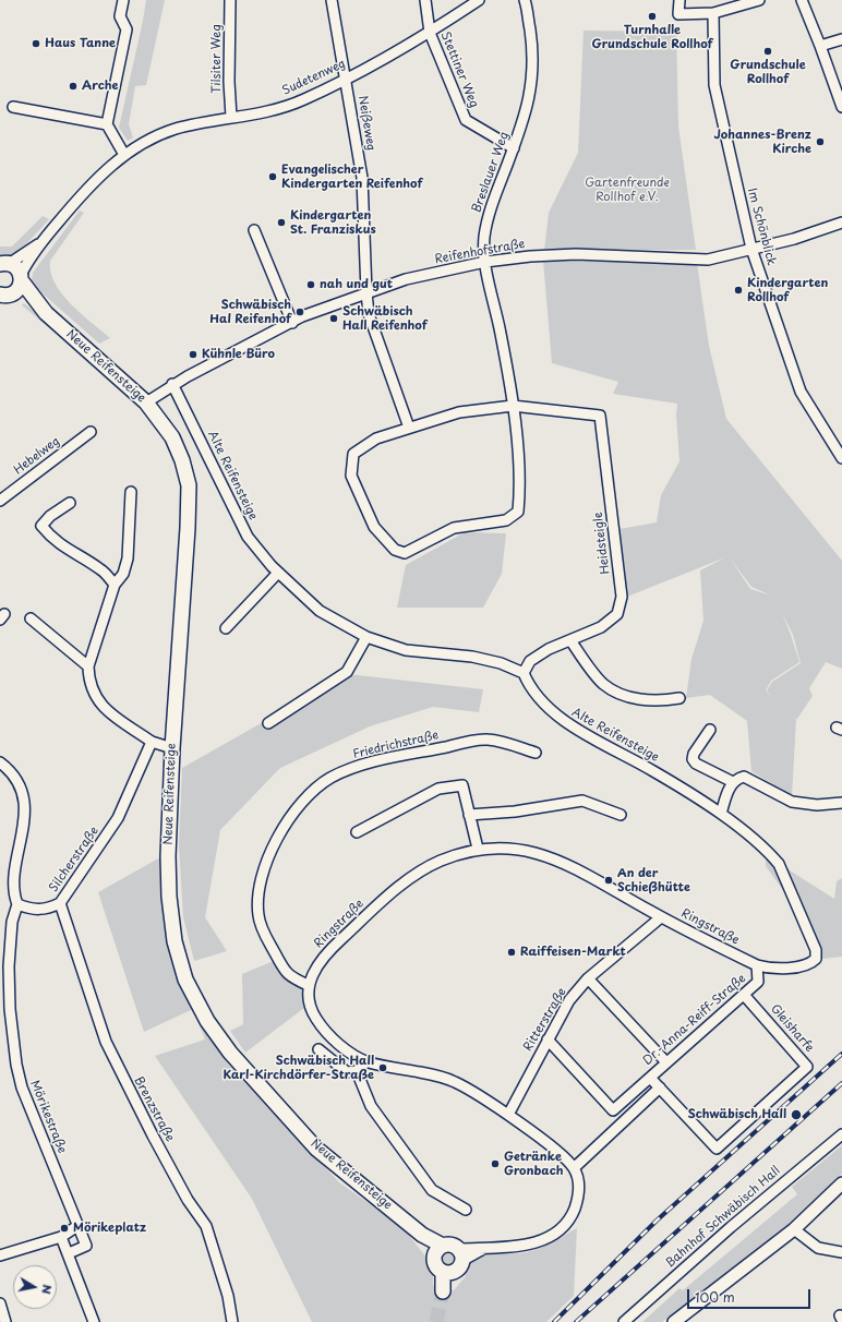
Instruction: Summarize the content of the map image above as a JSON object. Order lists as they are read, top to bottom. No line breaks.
{"streets":{"main road":["Neue Reifensteige"],"street":["Tilsiter Weg","Stettiner Weg","Sudetenweg","Neißeweg","Breslauer Weg","Im Schönblick","Reifenhofstraße","Hebelweg","Alte Reifensteige","Heidsteigle","Friedrichstraße","Silcherstraße","Ringstraße","Ritterstraße","Dr.-Anna-Reiff-Straße","Gleisharfe","Brenzstraße","Mörikestraße","Bahnhof Schwäbisch Hall"]},"crossings":[["Tilsiter Weg","Sudetenweg"],["Stettiner Weg","Sudetenweg"],["Stettiner Weg","Breslauer Weg"],["Sudetenweg","Neißeweg"],["Sudetenweg","Neue Reifensteige"],["Neißeweg","Breslauer Weg"],["Neißeweg","Reifenhofstraße"],["Breslauer Weg","Reifenhofstraße"],["Breslauer Weg","Heidsteigle"],["Im Schönblick","Reifenhofstraße"],["Reifenhofstraße","Neue Reifensteige"],["Reifenhofstraße","Alte Reifensteige"],["Alte Reifensteige","Heidsteigle"],["Alte Reifensteige","Ringstraße"],["Friedrichstraße","Ringstraße"],["Silcherstraße","Brenzstraße"],["Silcherstraße","Mörikestraße"],["Ringstraße","Ritterstraße"],["Ringstraße","Dr.-Anna-Reiff-Straße"],["Ritterstraße","Dr.-Anna-Reiff-Straße"],["Dr.-Anna-Reiff-Straße","Gleisharfe"]],"parks":["Gartenfreunde Rollhof e.V."],"places":["Turnhalle Grundschule Rollhof","Haus Tanne","Grundschule Rollhof","Arche","Johannes-Brenz Kirche","Evangelischer Kindergarten Reifenhof","Kindergarten St. Franziskus","nah und gut","Kindergarten Rollhof","Schwäbisch Hal Reifenhof","Schwäbisch Hall Reifenhof","Kühnle Büro","An der Schießhütte","Raiffeisen-Markt","Schwäbisch Hall Karl-Kirchdörfer-Straße","Schwäbisch Hall","Getränke Gronbach","Mörikeplatz"],"scale_bar":"100 m","north":"right"}
